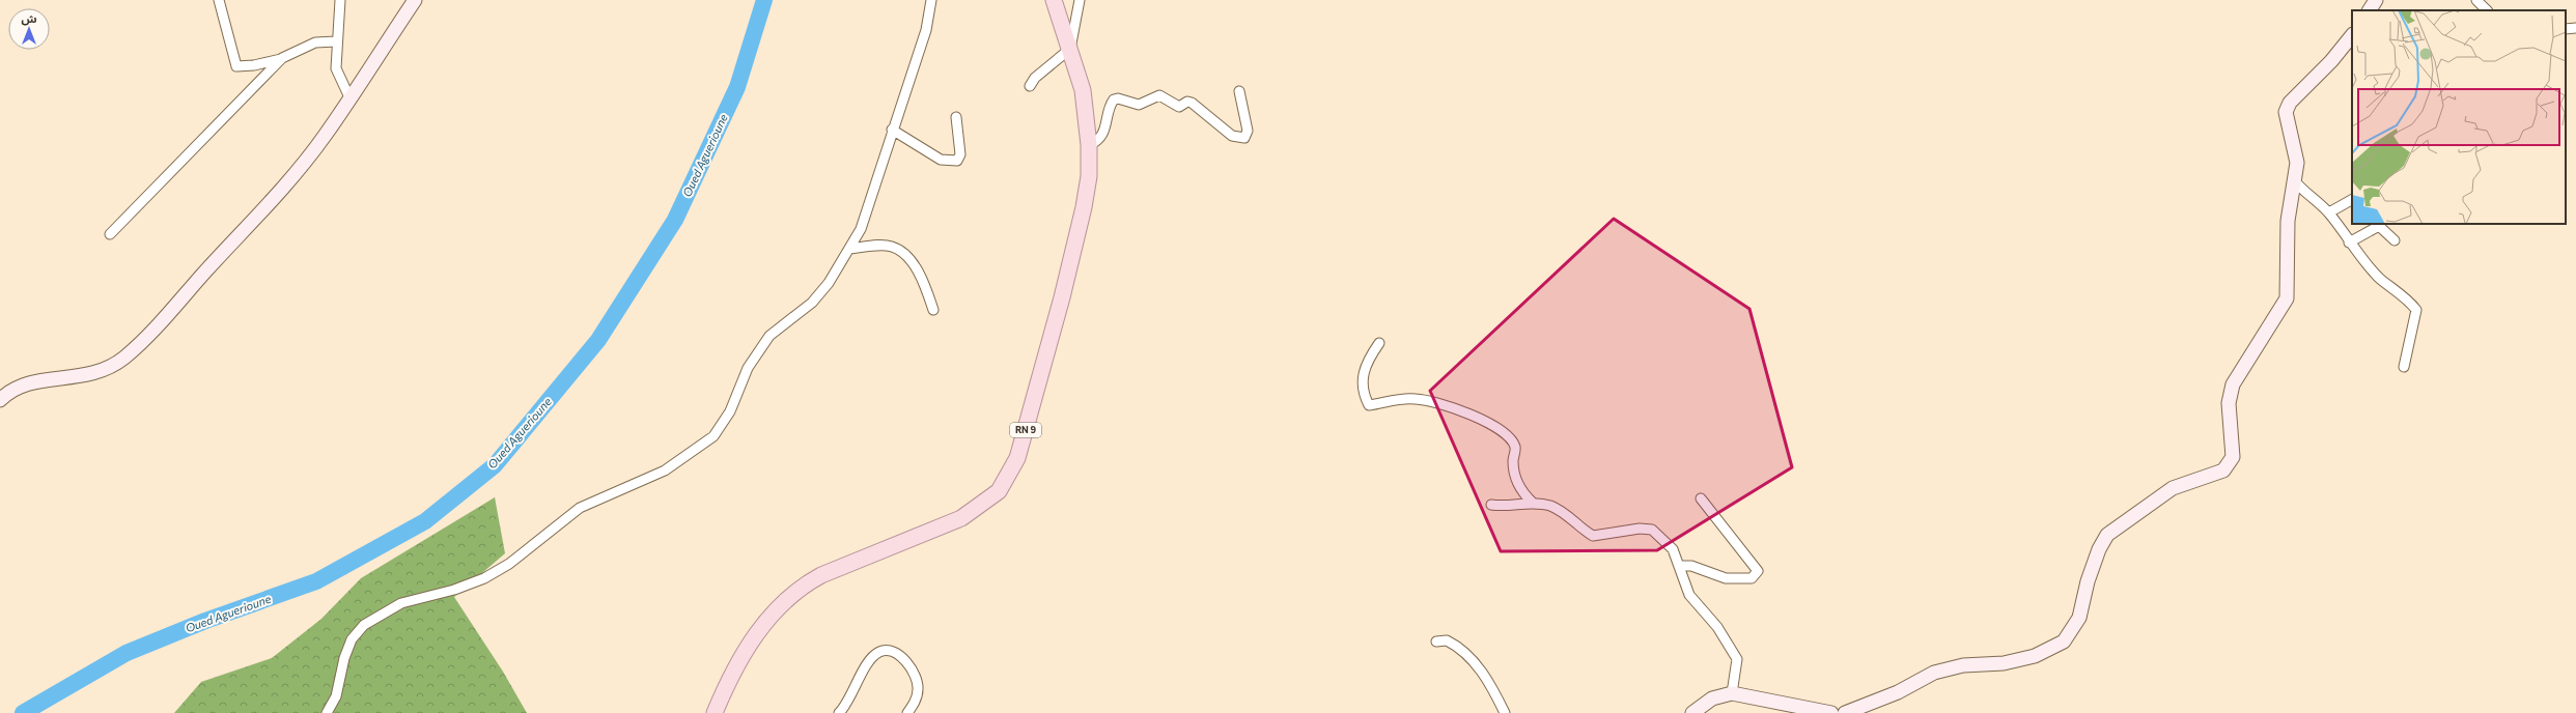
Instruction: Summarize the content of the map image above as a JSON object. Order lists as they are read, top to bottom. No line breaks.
{"streets":{"main road":["RN 9"]},"water":["Oued Aguerioune"],"north":"top"}
